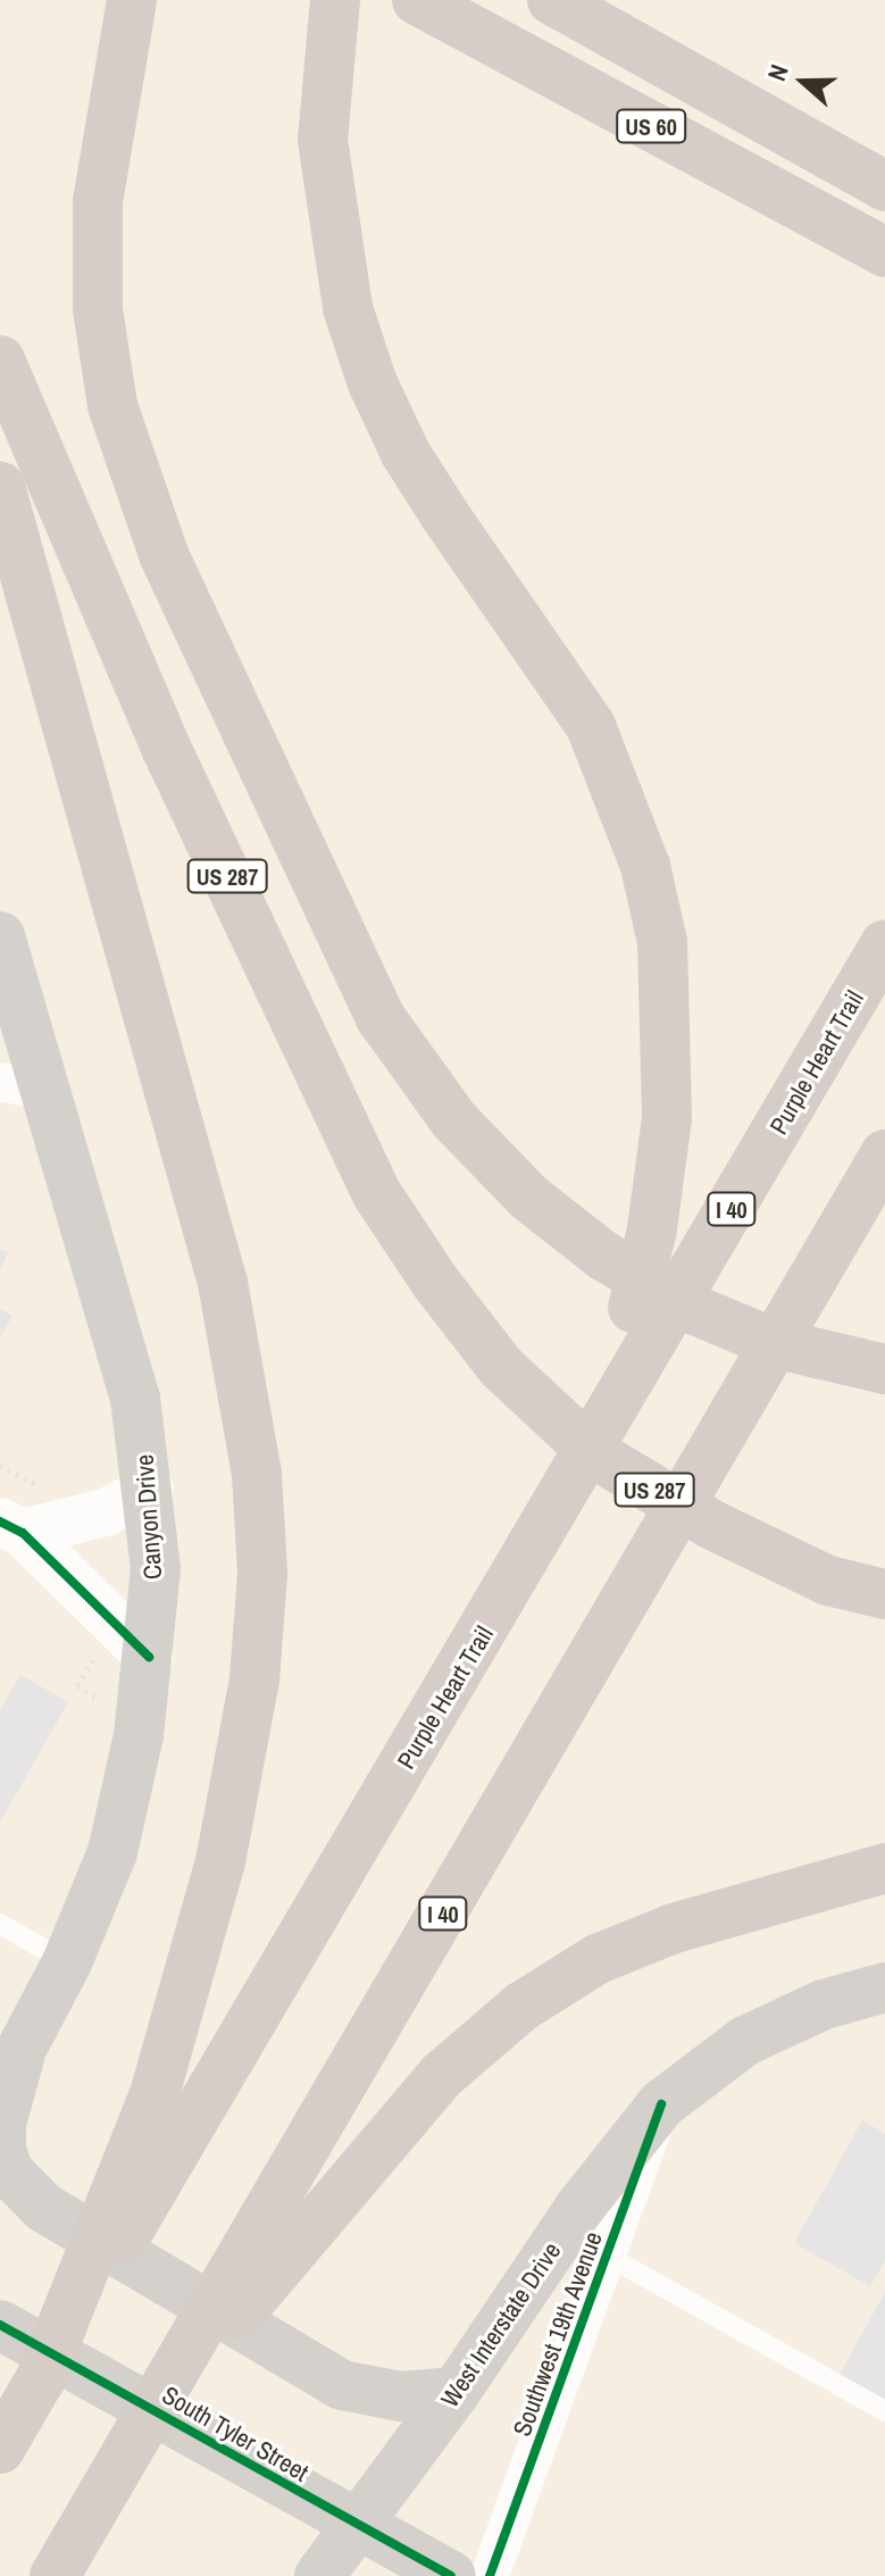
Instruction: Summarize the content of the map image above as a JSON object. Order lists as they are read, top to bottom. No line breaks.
{"streets":{"highway":["US 60","US 287","Purple Heart Trail","I 40"],"main road":["Canyon Drive","West Interstate Drive","South Tyler Street"],"street":["Southwest 19th Avenue"]},"crossings":[["Canyon Drive","West Interstate Drive"],["West Interstate Drive","Southwest 19th Avenue"],["West Interstate Drive","South Tyler Street"]],"north":"left"}
